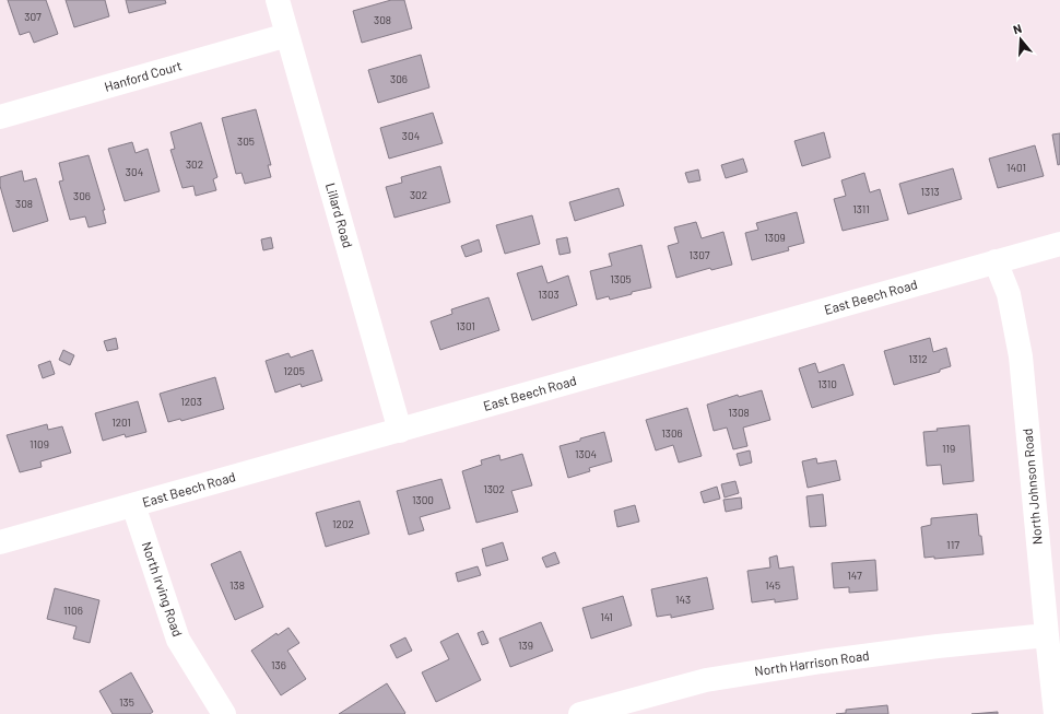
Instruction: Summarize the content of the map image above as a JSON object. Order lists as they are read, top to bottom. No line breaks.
{"streets":{"street":["Hanford Court","Lillard Road","East Beech Road","North Johnson Road","North Irving Road","North Harrison Road"]},"crossings":[["Hanford Court","Lillard Road"],["Lillard Road","East Beech Road"],["East Beech Road","North Johnson Road"],["East Beech Road","North Irving Road"],["North Johnson Road","North Harrison Road"]],"house_numbers":["307","308","306","304","305","302","1401","304","1313","302","306","308","1311","1309","1307","1305","1303","1301","1312","1205","1310","1203","1308","1201","1306","1109","119","1304","1302","1300","1202","117","147","138","145","143","1106","141","139","136","135"],"north":"top"}
